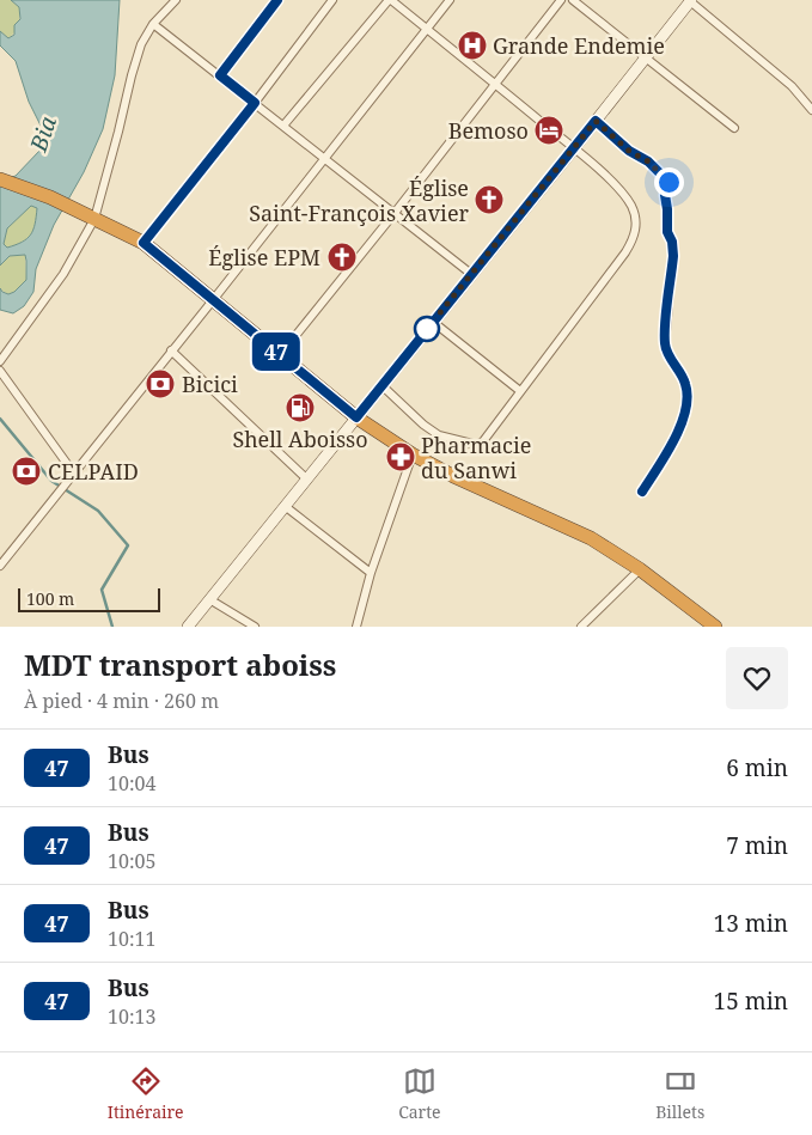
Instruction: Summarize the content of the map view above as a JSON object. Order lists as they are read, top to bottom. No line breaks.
{"water":["Bia"],"places":{"hospital":["Grande Endemie"],"hotel":["Bemoso"],"church":["Église Saint-François Xavier","Église EPM"],"bank":["Bicici","CELPAID"],"fuel station":["Shell Aboisso"],"pharmacy":["Pharmacie du Sanwi"]},"lines":["bus line 47"],"scale_bar":"100 m","page":{"on_map":"47","scale":"100 m","heading":["MDT transport aboiss","À pied · 4 min · 260 m"],"list":[{"mark":"47","name":"Bus","note":"10:04","value":"6 min"},{"mark":"47","name":"Bus","note":"10:05","value":"7 min"},{"mark":"47","name":"Bus","note":"10:11","value":"13 min"},{"mark":"47","name":"Bus","note":"10:13","value":"15 min"}],"tabs":["Itinéraire","Carte","Billets"]}}
